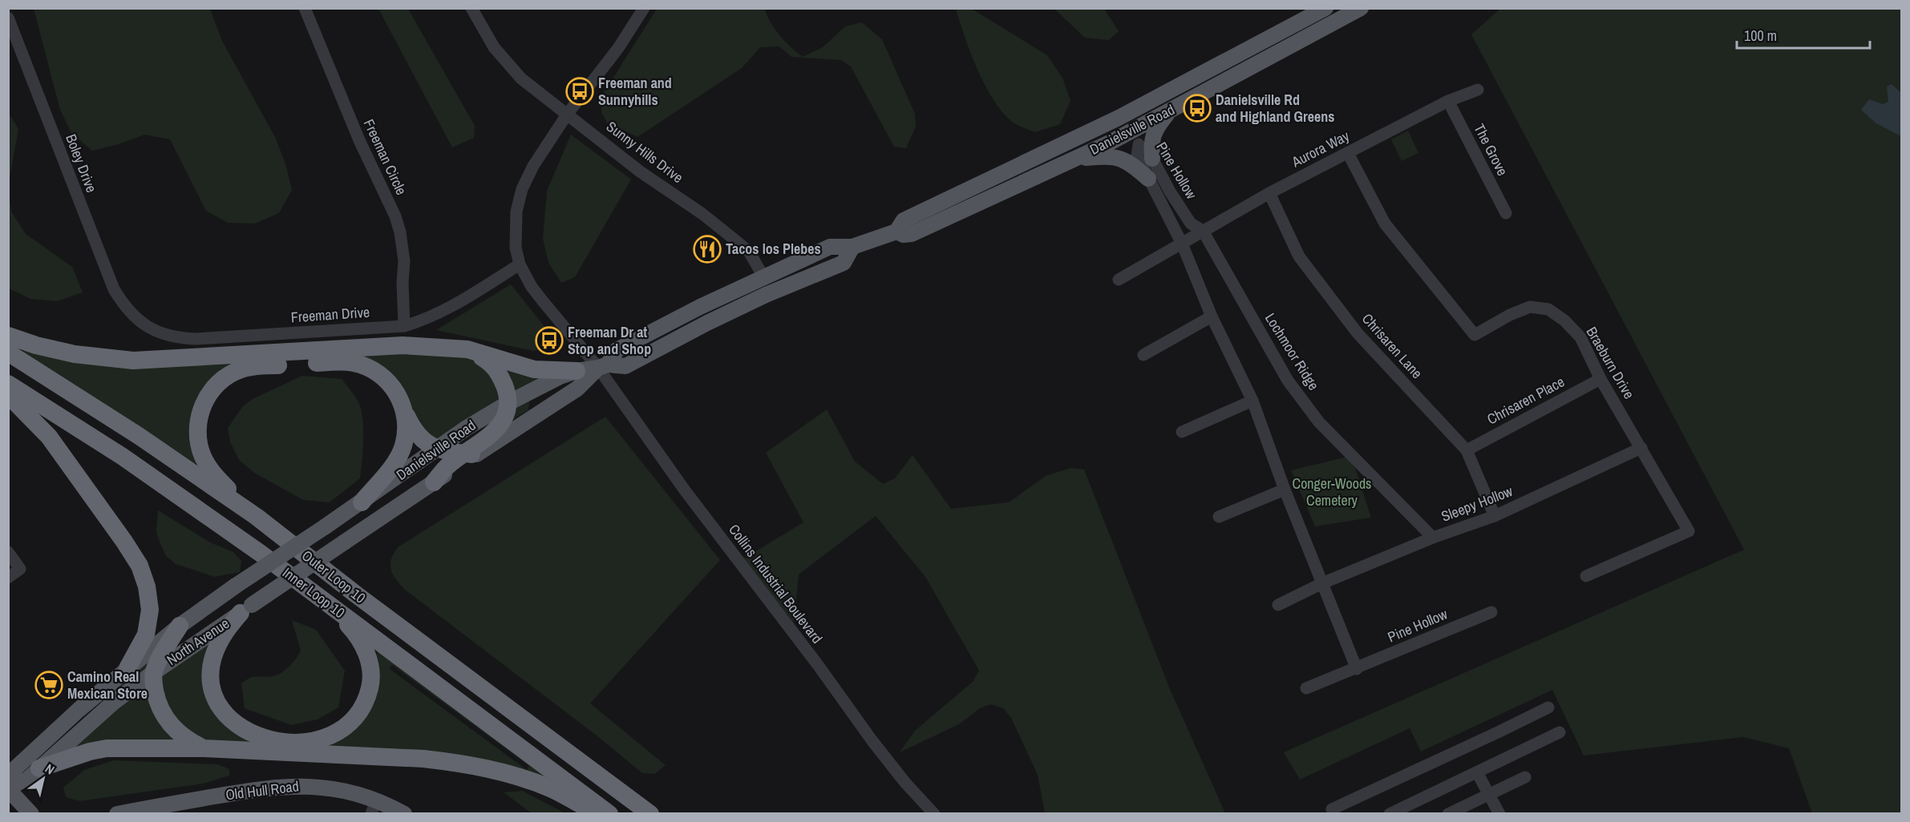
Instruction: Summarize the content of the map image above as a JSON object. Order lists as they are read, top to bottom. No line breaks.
{"streets":{"highway":["Outer Loop 10","Inner Loop 10"],"main road":["Danielsville Road","North Avenue","Old Hull Road"],"street":["Aurora Way","The Grove","Sunny Hills Drive","Freeman Circle","Boley Drive","Pine Hollow","Freeman Drive","Chrisaren Lane","Lochmoor Ridge","Braeburn Drive","Chrisaren Place","Sleepy Hollow","Collins Industrial Boulevard"]},"crossings":[["Danielsville Road","Sunny Hills Drive"],["Danielsville Road","Pine Hollow"],["Danielsville Road","Collins Industrial Boulevard"],["Danielsville Road","North Avenue"],["Aurora Way","The Grove"],["Aurora Way","Pine Hollow"],["Aurora Way","Chrisaren Lane"],["Aurora Way","Lochmoor Ridge"],["Aurora Way","Braeburn Drive"],["Freeman Circle","Freeman Drive"],["Boley Drive","Freeman Drive"],["Pine Hollow","Lochmoor Ridge"],["Pine Hollow","Sleepy Hollow"],["Chrisaren Lane","Chrisaren Place"],["Chrisaren Lane","Sleepy Hollow"],["Lochmoor Ridge","Sleepy Hollow"],["Braeburn Drive","Chrisaren Place"],["Braeburn Drive","Sleepy Hollow"]],"parks":["Conger-Woods Cemetery"],"places":{"bus stop":["Freeman and Sunnyhills","Danielsville Rd and Highland Greens","Freeman Dr at Stop and Shop"],"restaurant":["Tacos los Plebes"],"supermarket":["Camino Real Mexican Store"]},"scale_bar":"100 m","north":"top right"}
